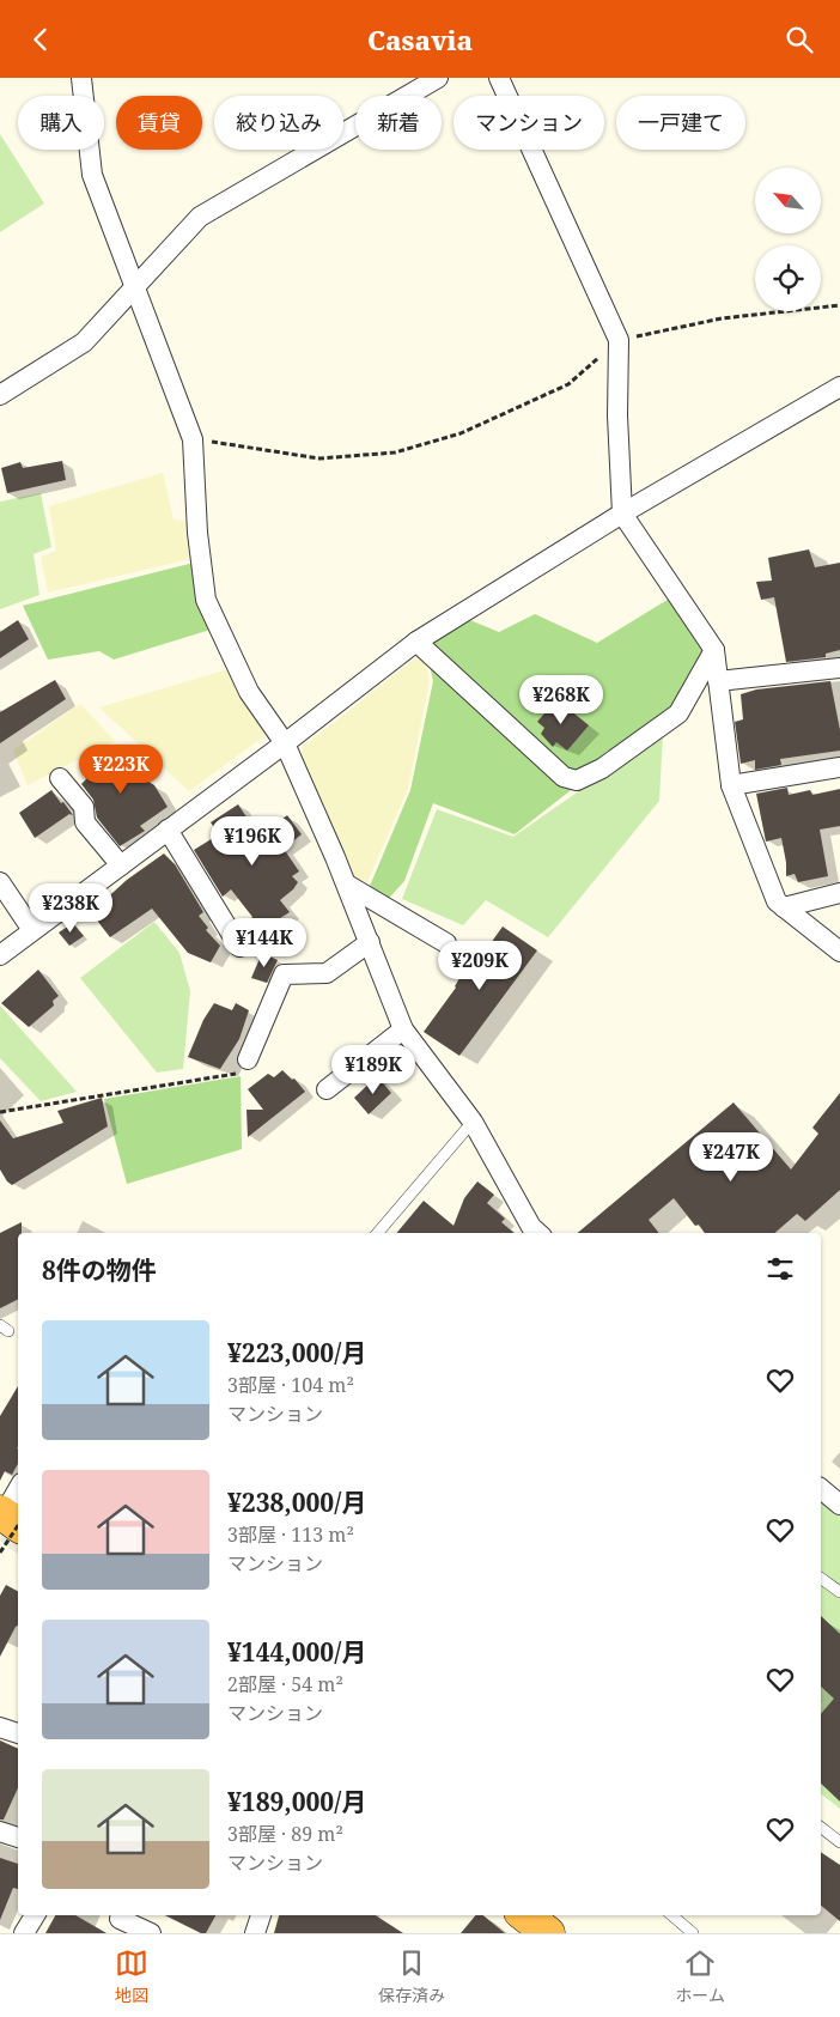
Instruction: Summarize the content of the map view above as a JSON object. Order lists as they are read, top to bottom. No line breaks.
{"north":"top left","page":{"header":"Casavia","chip":["購入","賃貸","絞り込み","新着","マンション","一戸建て"],"price":["¥268K","¥223K","¥196K","¥238K","¥144K","¥209K","¥189K","¥247K"],"heading":"8件の物件","list":[{"name":"¥223,000/月","note":"3部屋 · 104 m² · マンション"},{"name":"¥238,000/月","note":"3部屋 · 113 m² · マンション"},{"name":"¥144,000/月","note":"2部屋 · 54 m² · マンション"},{"name":"¥189,000/月","note":"3部屋 · 89 m² · マンション"}],"tabs":["地図","保存済み","ホーム"]}}
